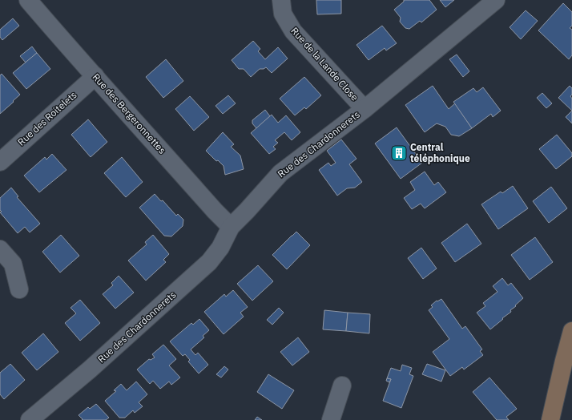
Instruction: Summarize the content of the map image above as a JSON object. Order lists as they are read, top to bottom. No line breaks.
{"streets":{"street":["Rue de la Lande Close","Rue des Bergeronnettes","Rue des Roitelets","Rue des Chardonnerets"]},"crossings":[["Rue de la Lande Close","Rue des Chardonnerets"],["Rue des Bergeronnettes","Rue des Roitelets"],["Rue des Bergeronnettes","Rue des Chardonnerets"]],"places":{"building":["Central téléphonique"]}}
